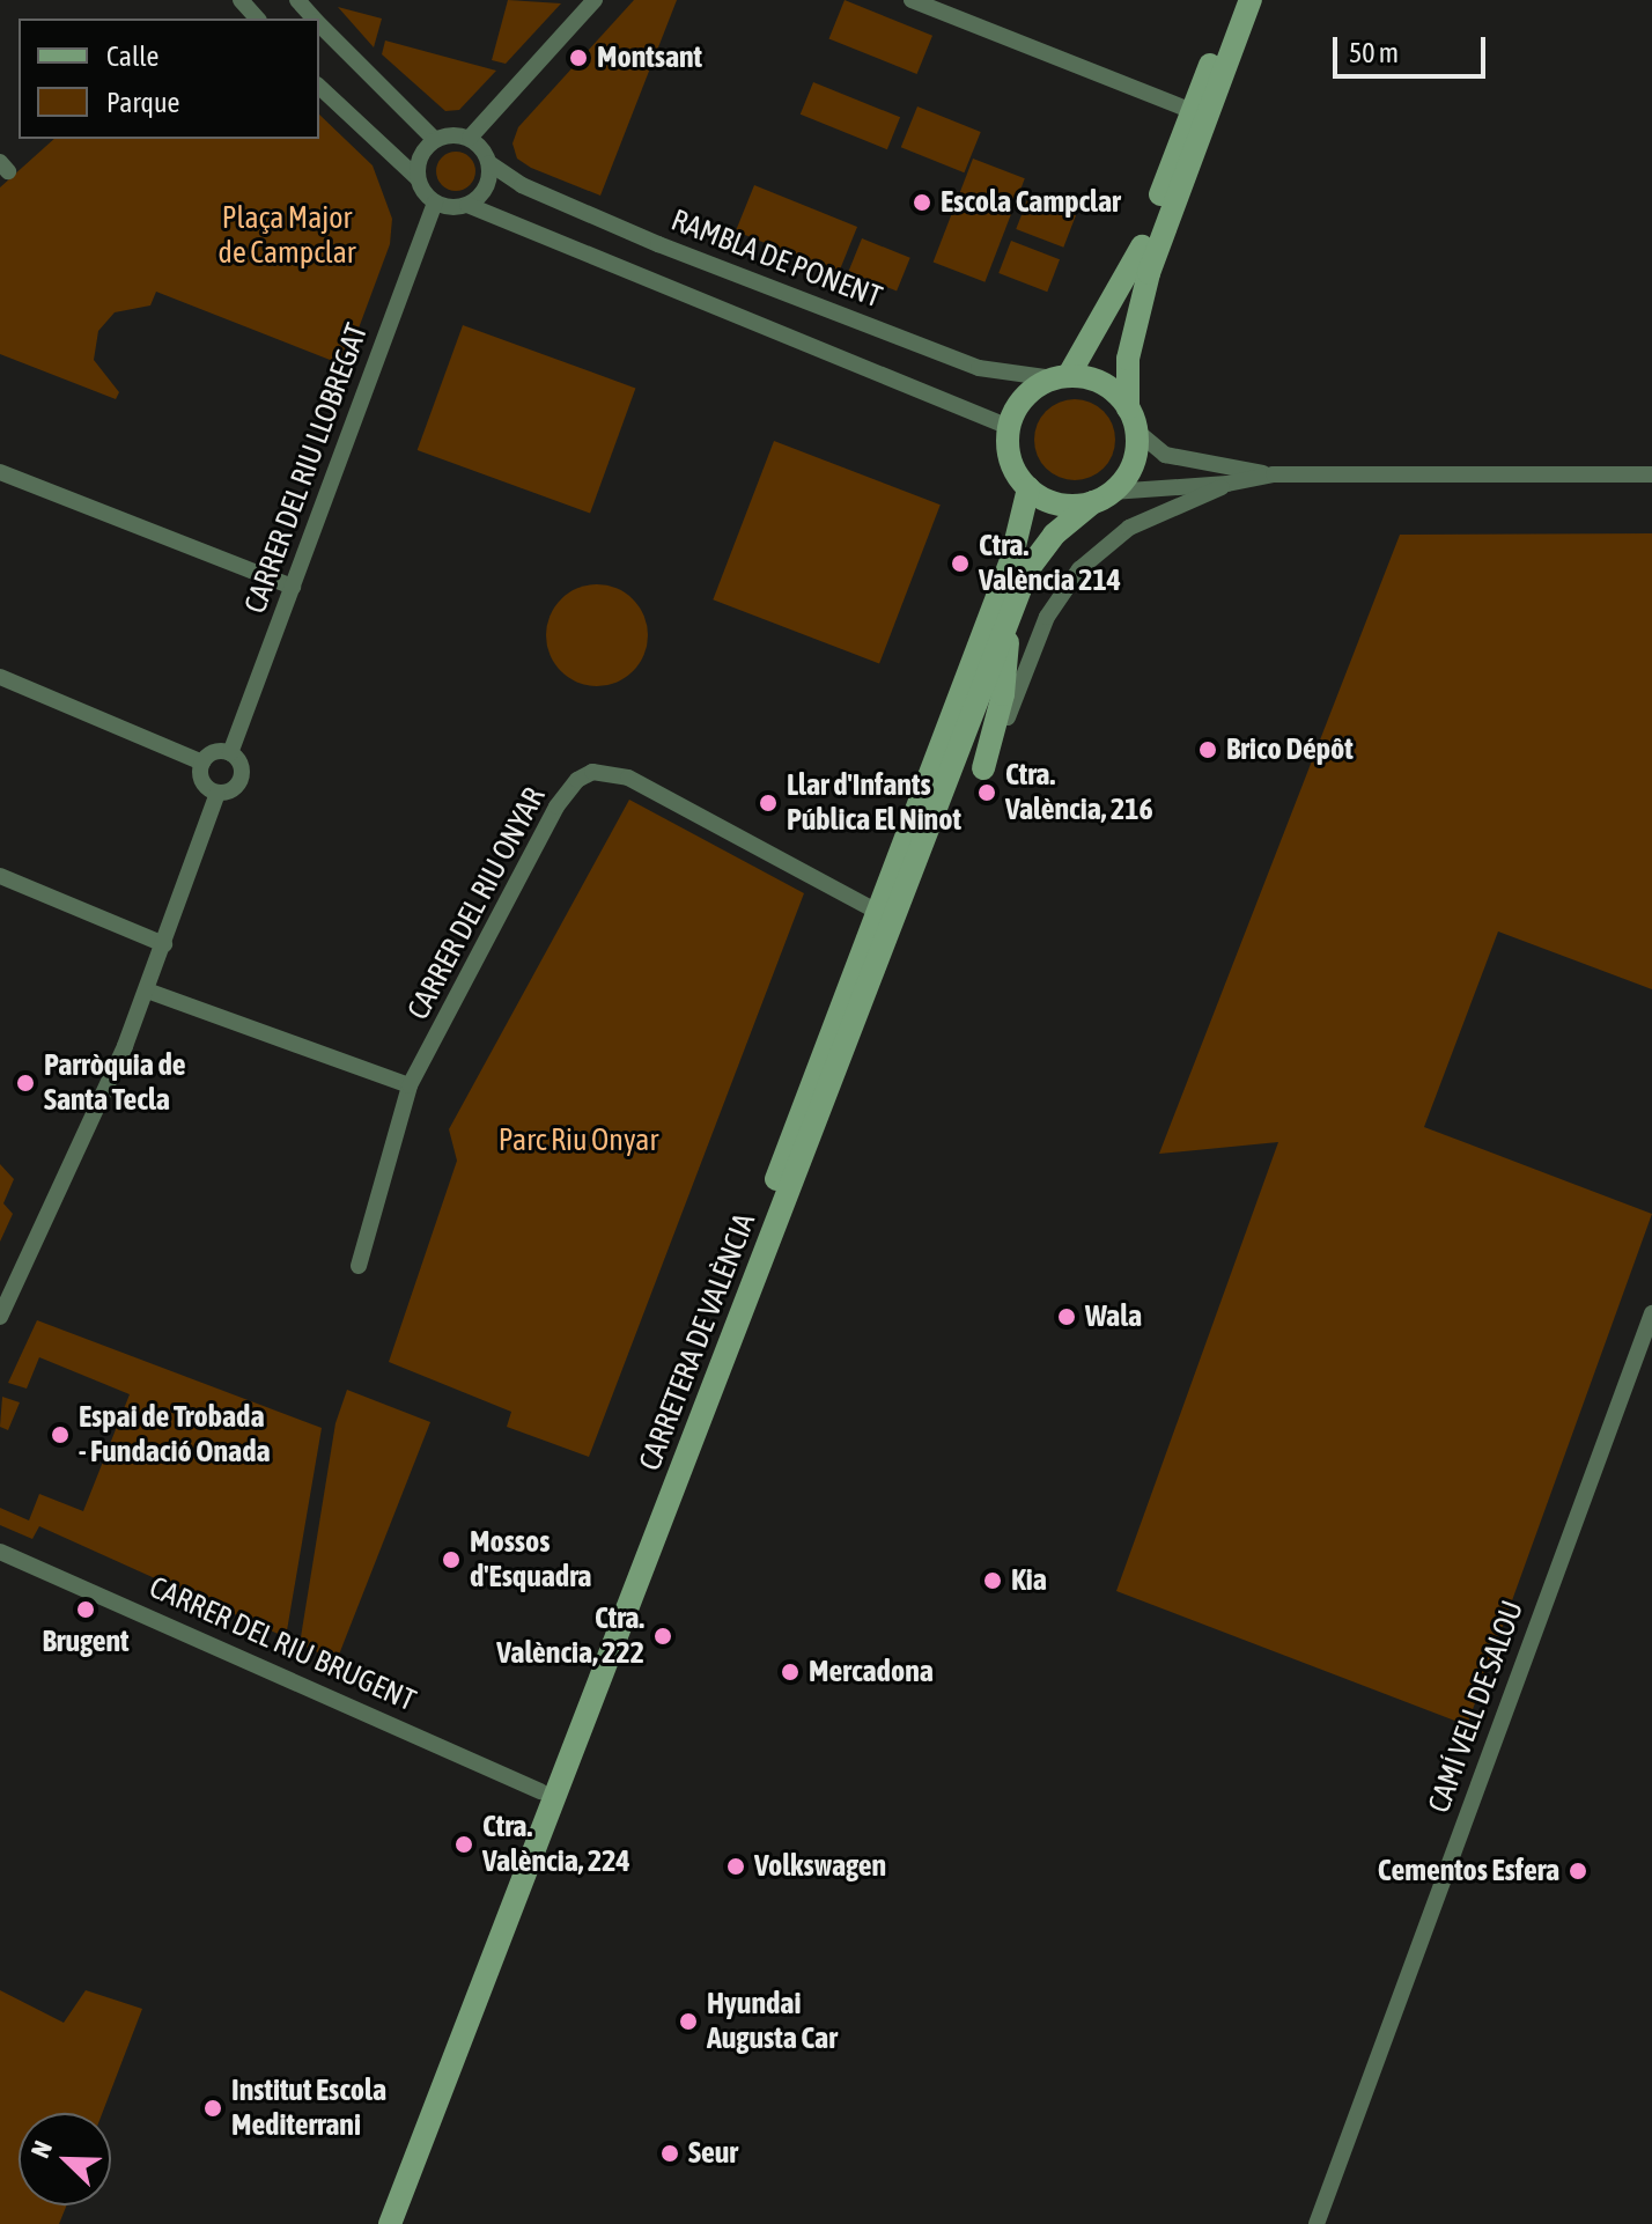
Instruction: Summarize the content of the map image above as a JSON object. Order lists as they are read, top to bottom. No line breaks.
{"streets":{"main road":["CARRETERA DE VALÈNCIA"],"street":["RAMBLA DE PONENT","CARRER DEL RIU LLOBREGAT","CARRER DEL RIU ONYAR","CARRER DEL RIU BRUGENT","CAMÍ VELL DE SALOU"]},"crossings":[["RAMBLA DE PONENT","CARRER DEL RIU LLOBREGAT"],["RAMBLA DE PONENT","CARRETERA DE VALÈNCIA"],["CARRER DEL RIU ONYAR","CARRETERA DE VALÈNCIA"],["CARRETERA DE VALÈNCIA","CARRER DEL RIU BRUGENT"]],"parks":["Plaça Major de Campclar","Parc Riu Onyar"],"places":["Montsant","Escola Campclar","Ctra. València 214","Brico Dépôt","Ctra. València, 216","Llar d'Infants Pública El Ninot","Parròquia de Santa Tecla","Wala","Espai de Trobada - Fundació Onada","Mossos d'Esquadra","Kia","Brugent","Ctra. València, 222","Mercadona","Ctra. València, 224","Volkswagen","Cementos Esfera","Hyundai Augusta Car","Institut Escola Mediterrani","Seur"],"legend":["Calle","Parque"],"scale_bar":"50 m","north":"top left"}
